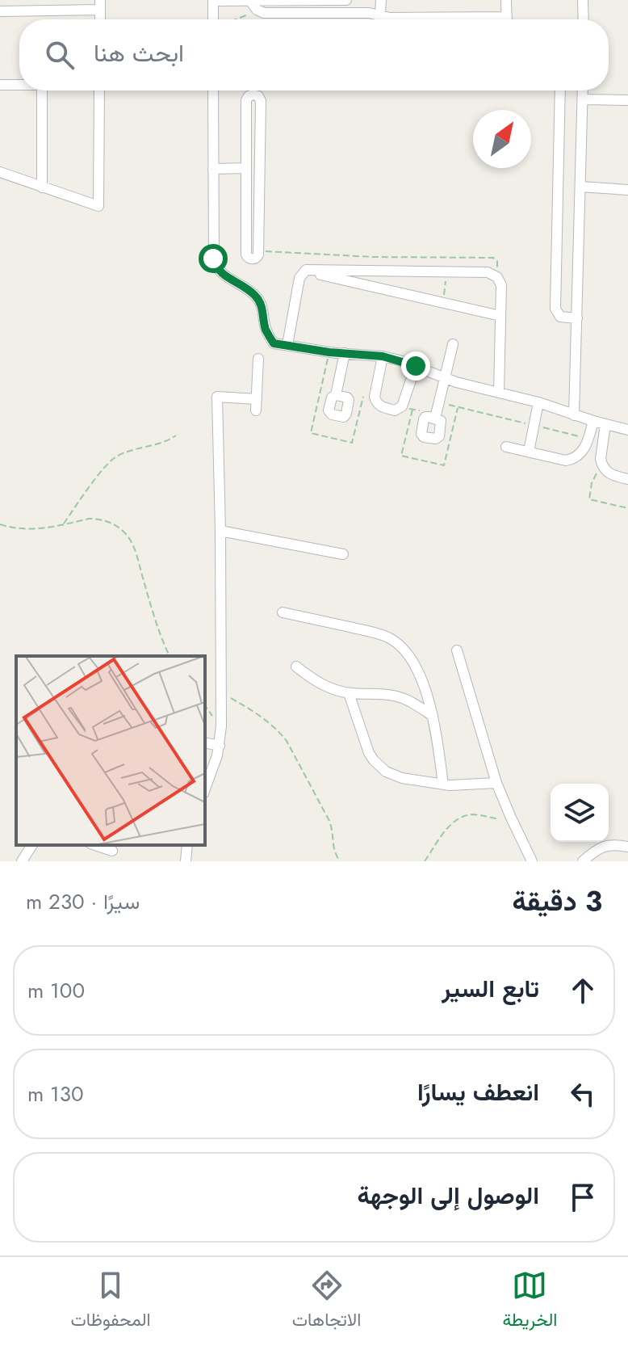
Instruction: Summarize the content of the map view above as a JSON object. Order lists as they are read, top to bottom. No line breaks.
{"north":"top right","page":{"search":"ابحث هنا","heading":["3 دقيقة","سيرًا · 230 m"],"list":[["تابع السير","100 m"],["انعطف يسارًا","130 m"],"الوصول إلى الوجهة"],"nav":["الخريطة","الاتجاهات","المحفوظات"]}}
